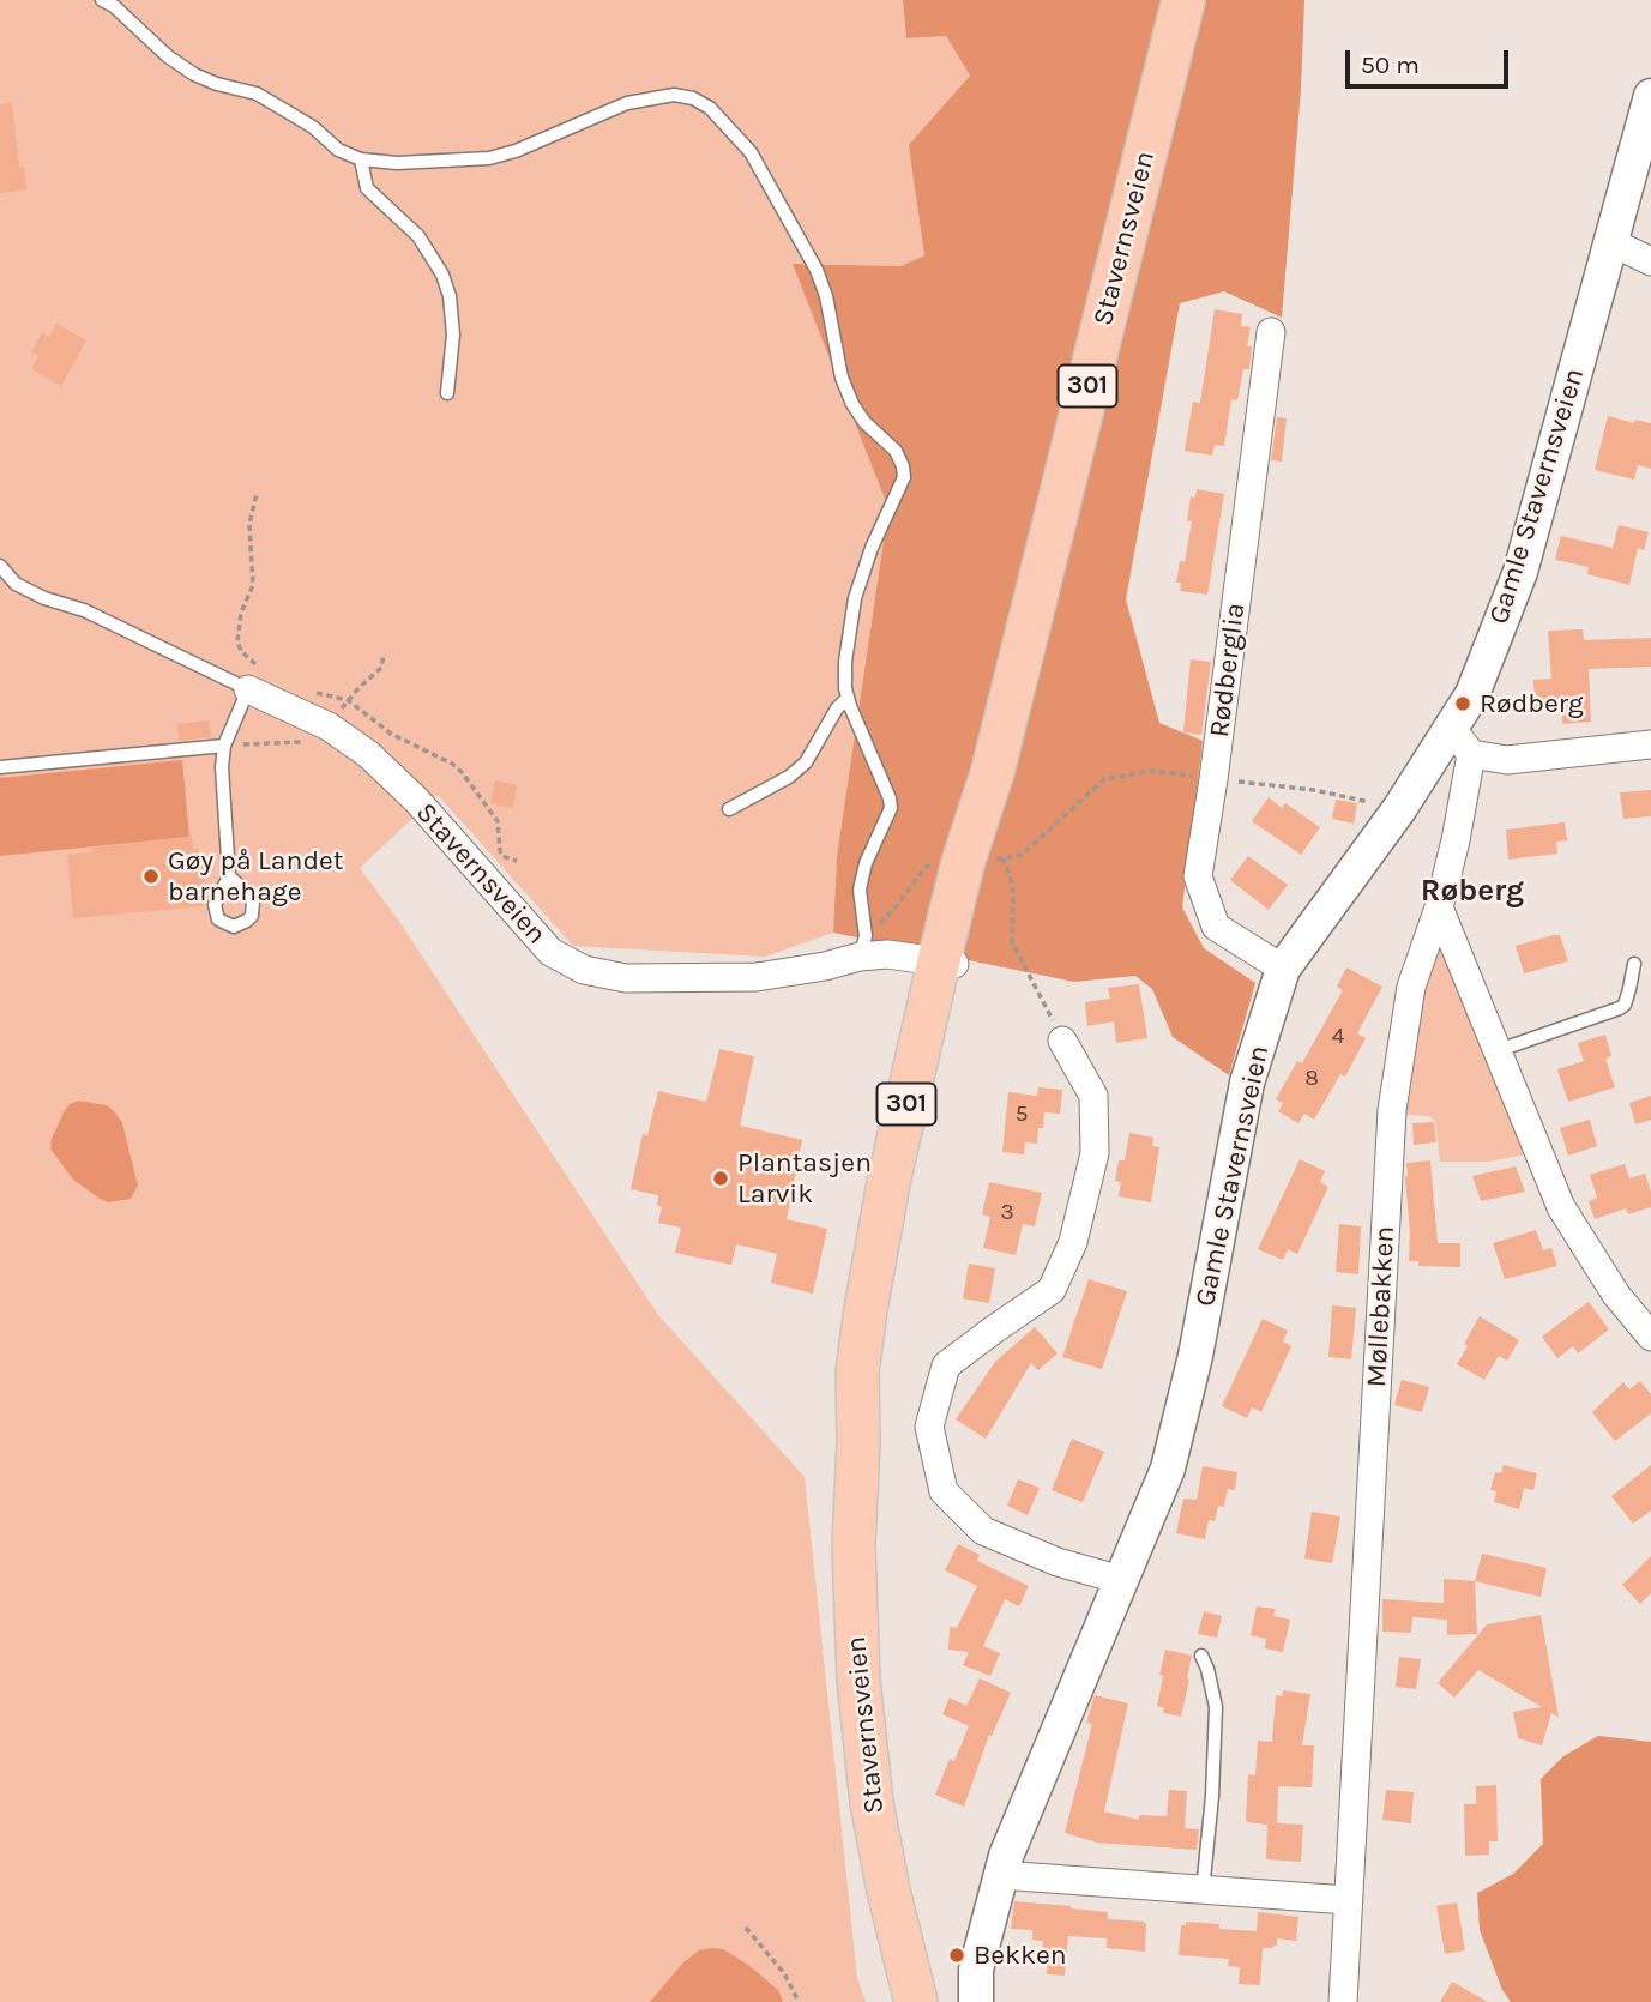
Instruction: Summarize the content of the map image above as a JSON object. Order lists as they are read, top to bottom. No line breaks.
{"streets":{"main road":["Stavernsveien","301"],"street":["Gamle Stavernsveien","Rødberglia","Møllebakken"]},"crossings":[["Gamle Stavernsveien","Rødberglia"],["Gamle Stavernsveien","Møllebakken"]],"districts":["Røberg"],"places":["Rødberg","Gøy på Landet barnehage","Plantasjen Larvik","Bekken"],"house_numbers":["4","8","5","3"],"scale_bar":"50 m"}
